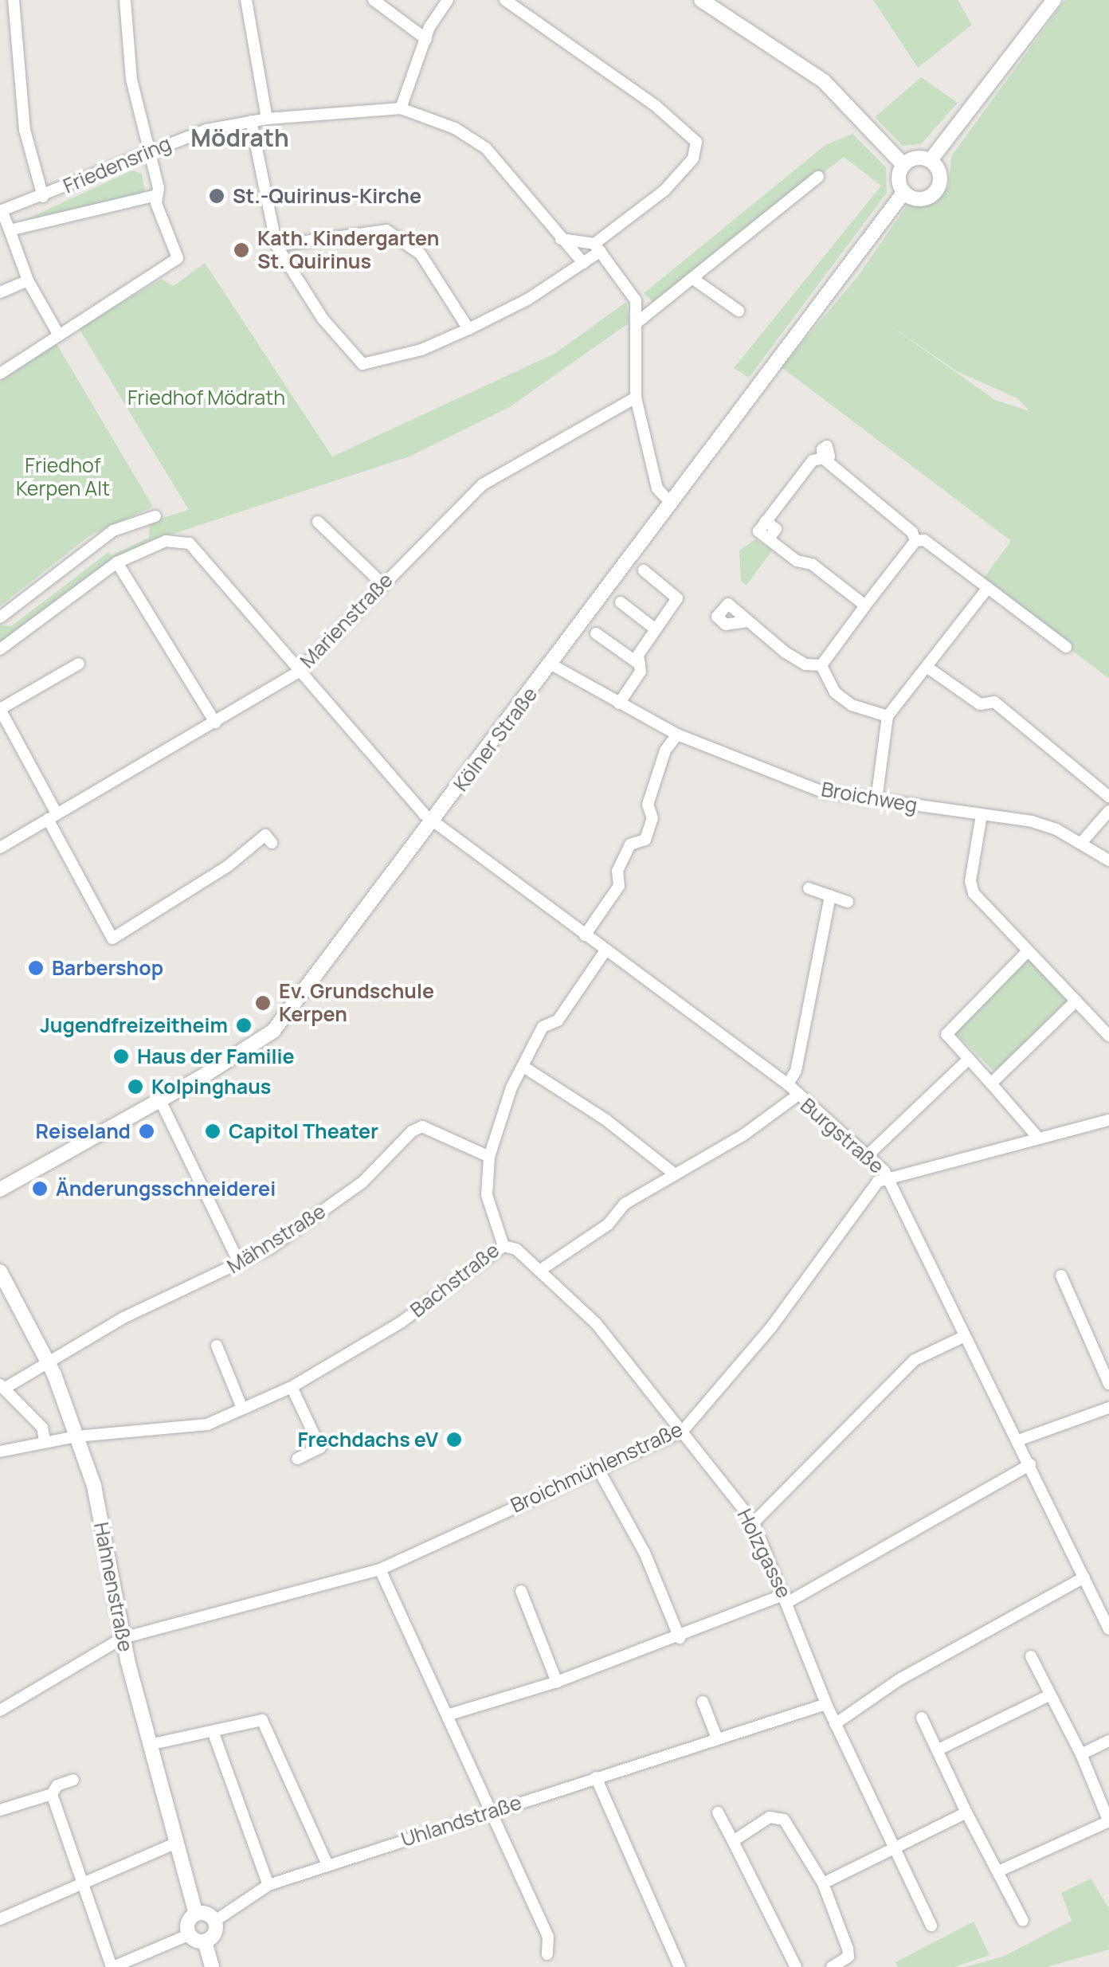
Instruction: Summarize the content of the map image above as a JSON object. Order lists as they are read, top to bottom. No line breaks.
{"streets":{"main road":["Kölner Straße","Hahnenstraße"],"street":["Friedensring","Marienstraße","Broichweg","Burgstraße","Mähnstraße","Bachstraße","Broichmühlenstraße","Holzgasse","Uhlandstraße"]},"crossings":[["Marienstraße","Burgstraße"],["Kölner Straße","Broichweg"],["Kölner Straße","Burgstraße"],["Burgstraße","Bachstraße"],["Burgstraße","Broichmühlenstraße"],["Mähnstraße","Bachstraße"],["Mähnstraße","Hahnenstraße"],["Bachstraße","Holzgasse"],["Bachstraße","Hahnenstraße"],["Broichmühlenstraße","Holzgasse"],["Broichmühlenstraße","Hahnenstraße"],["Holzgasse","Uhlandstraße"],["Hahnenstraße","Uhlandstraße"]],"districts":["Mödrath"],"parks":["Friedhof Mödrath","Friedhof Kerpen Alt"],"places":["St.-Quirinus-Kirche","Kath. Kindergarten St. Quirinus","Barbershop","Ev. Grundschule Kerpen","Jugendfreizeitheim","Haus der Familie","Kolpinghaus","Reiseland","Capitol Theater","Änderungsschneiderei","Frechdachs eV"]}
